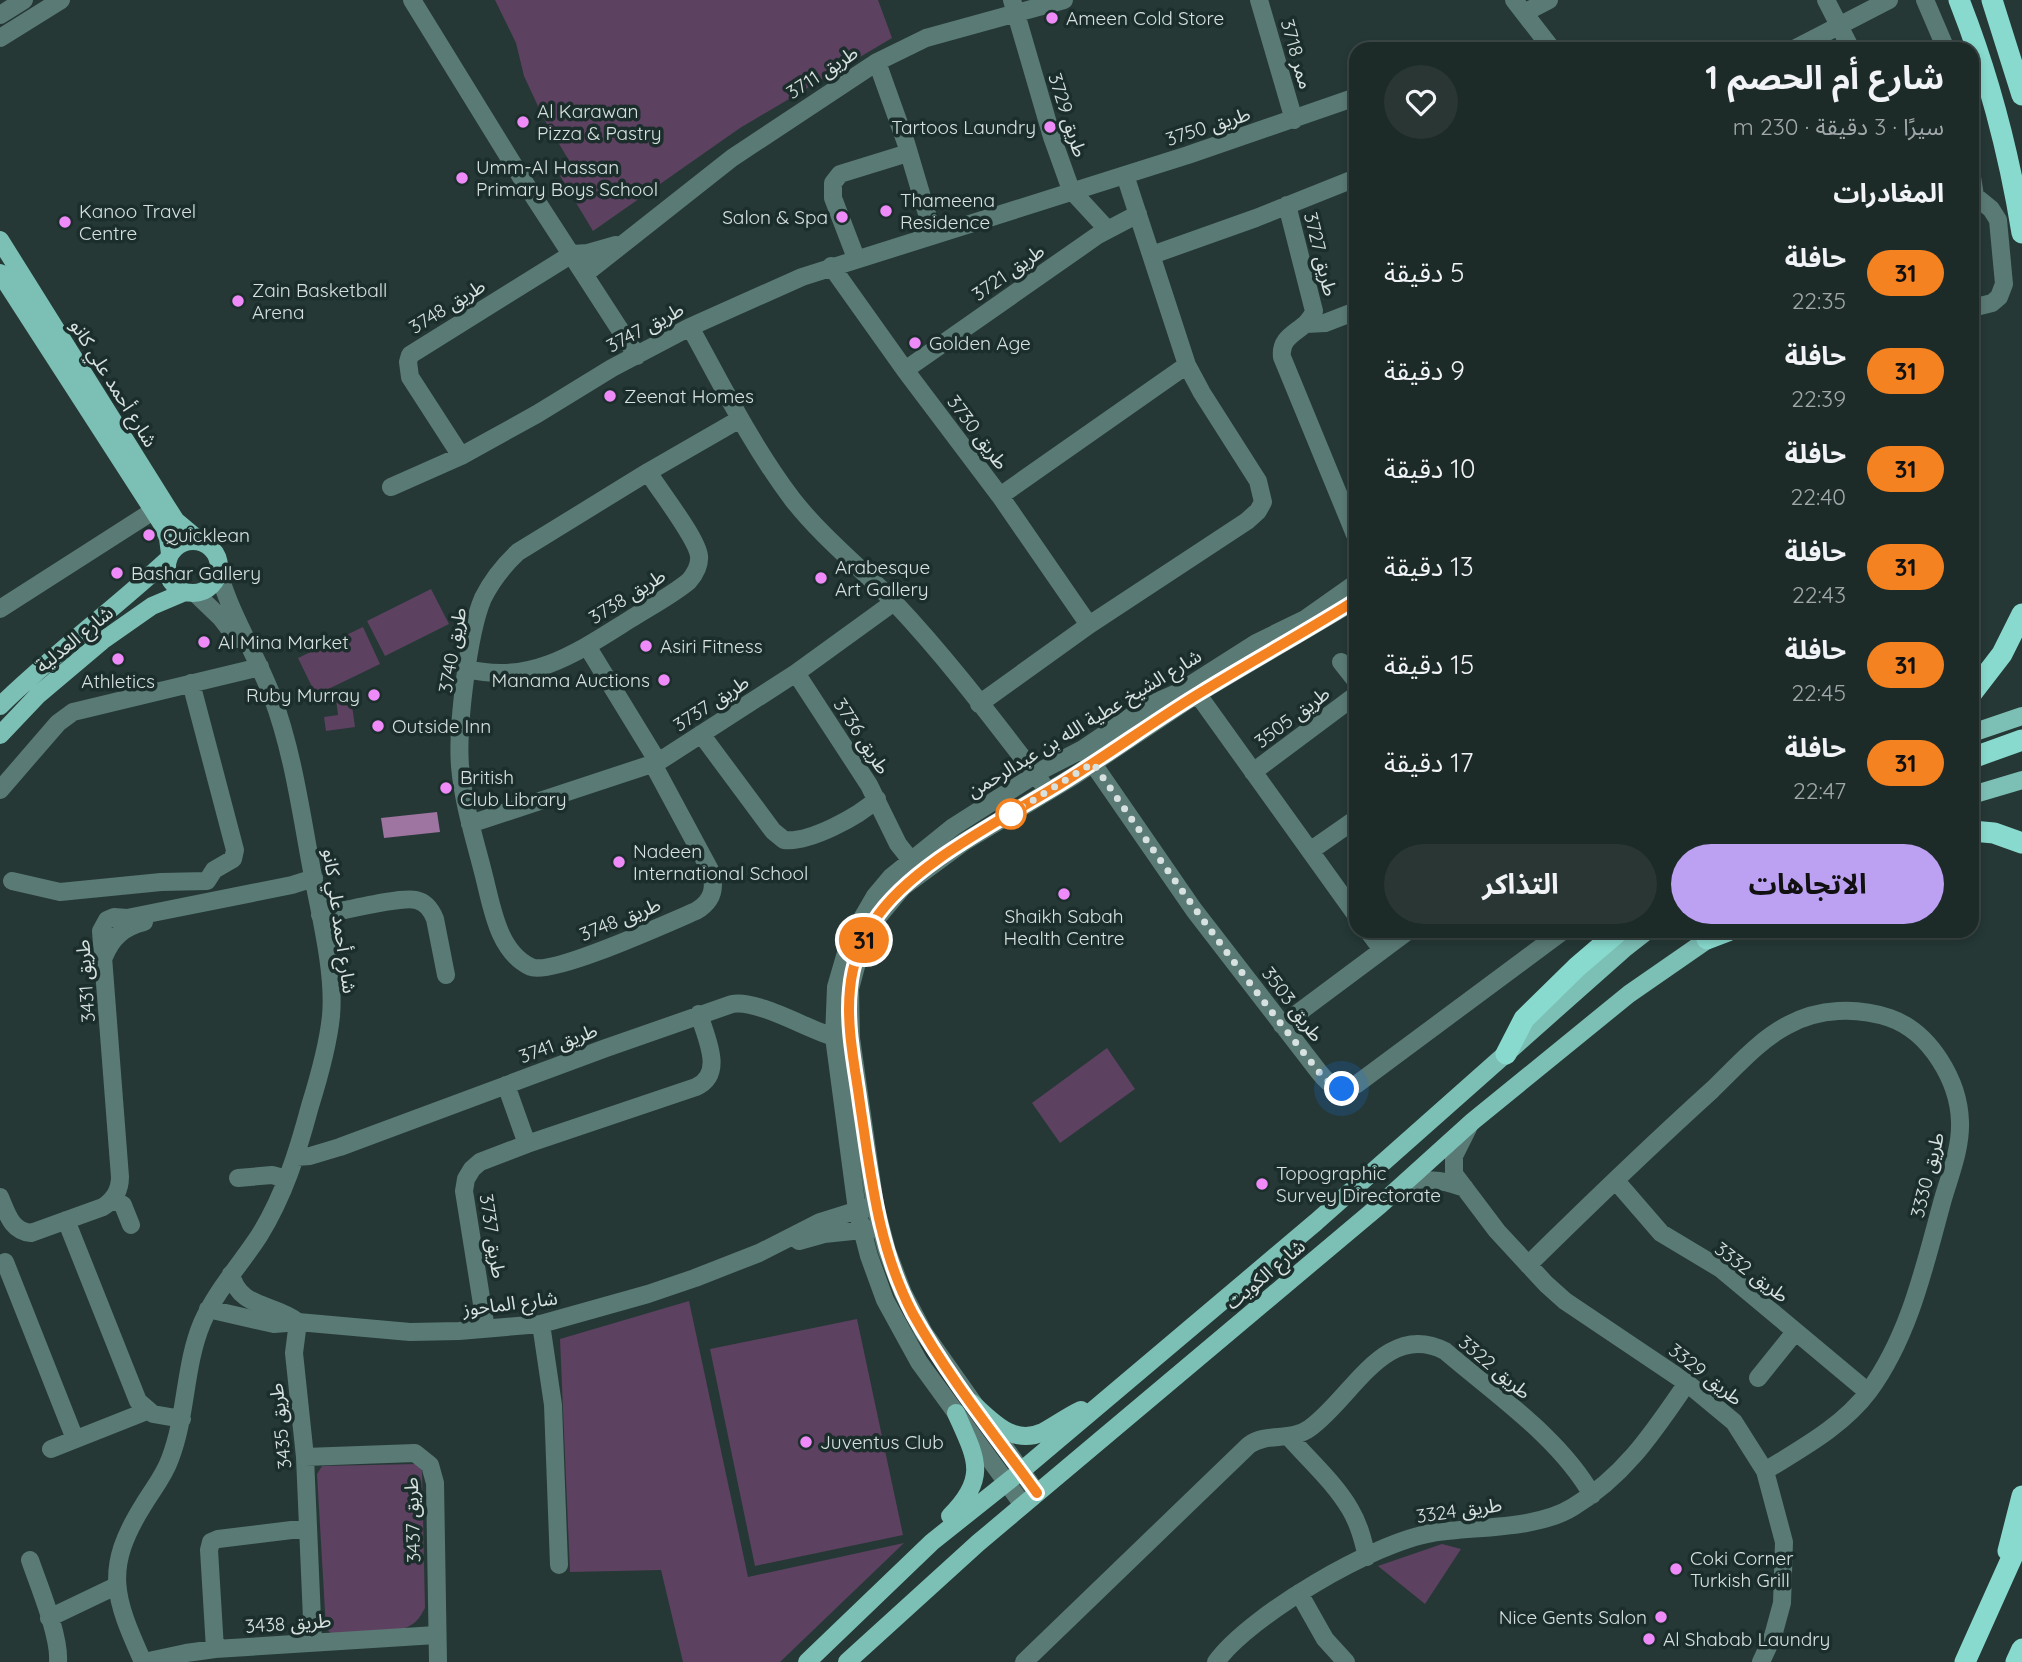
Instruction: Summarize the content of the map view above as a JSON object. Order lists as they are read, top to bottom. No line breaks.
{"streets":{"main road":["شارع أحمد علي كانو","شارع العدلية","شارع الكويت"],"street":["ممر 3718","طريق 3711","طريق 3729","طريق 3750","طريق 3727","طريق 3721","طريق 3748","طريق 3747","طريق 3730","طريق 3738","طريق 3740","طريق 3737","طريق 3505","شارع الشيخ عطية الله بن عبدالرحمن","طريق 3736","طريق 3431","طريق 3503","طريق 3741","طريق 3330","طريق 3332","شارع الماحوز","طريق 3322","طريق 3329","طريق 3435","طريق 3324","طريق 3437","طريق 3438"]},"crossings":[["ممر 3718","طريق 3750"],["طريق 3711","طريق 3729"],["طريق 3711","طريق 3748"],["طريق 3729","طريق 3750"],["طريق 3729","طريق 3721"],["طريق 3729","طريق 3747"],["طريق 3750","طريق 3747"],["طريق 3721","طريق 3730"],["طريق 3748","طريق 3747"],["طريق 3748","طريق 3738"],["طريق 3748","طريق 3740"],["طريق 3748","طريق 3737"],["طريق 3747","طريق 3730"],["شارع أحمد علي كانو","شارع العدلية"],["شارع أحمد علي كانو","طريق 3431"],["شارع أحمد علي كانو","طريق 3741"],["شارع أحمد علي كانو","شارع الماحوز"],["طريق 3738","طريق 3740"],["طريق 3738","طريق 3737"],["طريق 3740","طريق 3737"],["طريق 3737","طريق 3736"],["طريق 3737","طريق 3741"],["طريق 3737","شارع الماحوز"],["طريق 3505","شارع الشيخ عطية الله بن عبدالرحمن"],["شارع الشيخ عطية الله بن عبدالرحمن","طريق 3503"],["شارع الشيخ عطية الله بن عبدالرحمن","طريق 3741"],["شارع الشيخ عطية الله بن عبدالرحمن","شارع الكويت"],["شارع الشيخ عطية الله بن عبدالرحمن","شارع الماحوز"],["طريق 3330","طريق 3332"],["طريق 3330","طريق 3329"],["شارع الكويت","طريق 3329"],["شارع الماحوز","طريق 3435"],["طريق 3322","طريق 3324"],["طريق 3329","طريق 3324"],["طريق 3435","طريق 3437"],["طريق 3435","طريق 3438"],["طريق 3437","طريق 3438"]],"places":["Ameen Cold Store","Al Karawan Pizza & Pastry","Tartoos Laundry","Umm-Al Hassan Primary Boys School","Thameena Residence","Salon & Spa","Kanoo Travel Centre","Zain Basketball Arena","Golden Age","Zeenat Homes","Quicklean","Bashar Gallery","Arabesque Art Gallery","Al Mina Market","Asiri Fitness","Athletics","Manama Auctions","Ruby Murray","Outside Inn","British Club Library","Nadeen International School","Shaikh Sabah Health Centre","Topographic Survey Directorate","Juventus Club","Coki Corner Turkish Grill","Nice Gents Salon","Al Shabab Laundry"],"lines":["bus line 31"],"page":{"on_map":"31","heading":[["شارع أم الحصم 1","سيرًا · 3 دقيقة · 230 m"],"المغادرات"],"list":[{"mark":"31","name":"حافلة","note":"22:35","value":"5 دقيقة"},{"mark":"31","name":"حافلة","note":"22:39","value":"9 دقيقة"},{"mark":"31","name":"حافلة","note":"22:40","value":"10 دقيقة"},{"mark":"31","name":"حافلة","note":"22:43","value":"13 دقيقة"},{"mark":"31","name":"حافلة","note":"22:45","value":"15 دقيقة"},{"mark":"31","name":"حافلة","note":"22:47","value":"17 دقيقة"}],"buttons":["الاتجاهات","التذاكر"]}}
